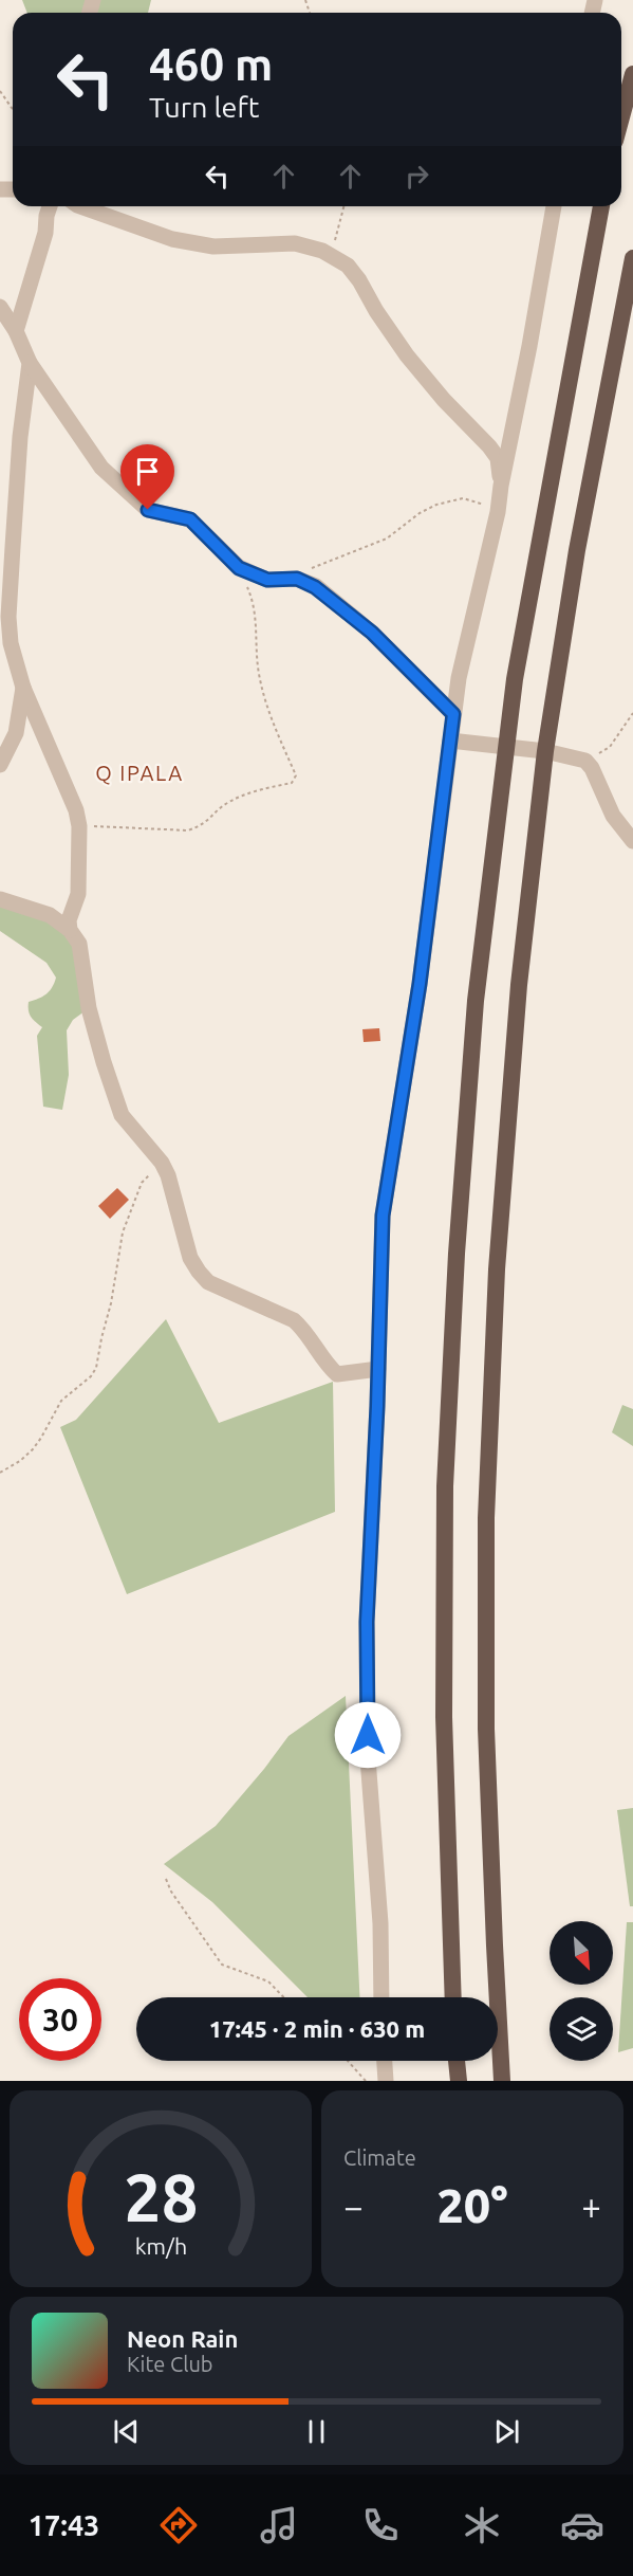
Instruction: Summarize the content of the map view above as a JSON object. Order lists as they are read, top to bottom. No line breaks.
{"districts":["Q IPALA"],"north":"bottom right","page":{"turn":["460 m","Turn left"],"limit":"30","trip":"17:45 · 2 min · 630 m","tile":"Climate","heat":["−","20°","+"],"song":["Neon Rain","Kite Club"],"tabs":"17:43","gauge":["28","km/h"]}}
